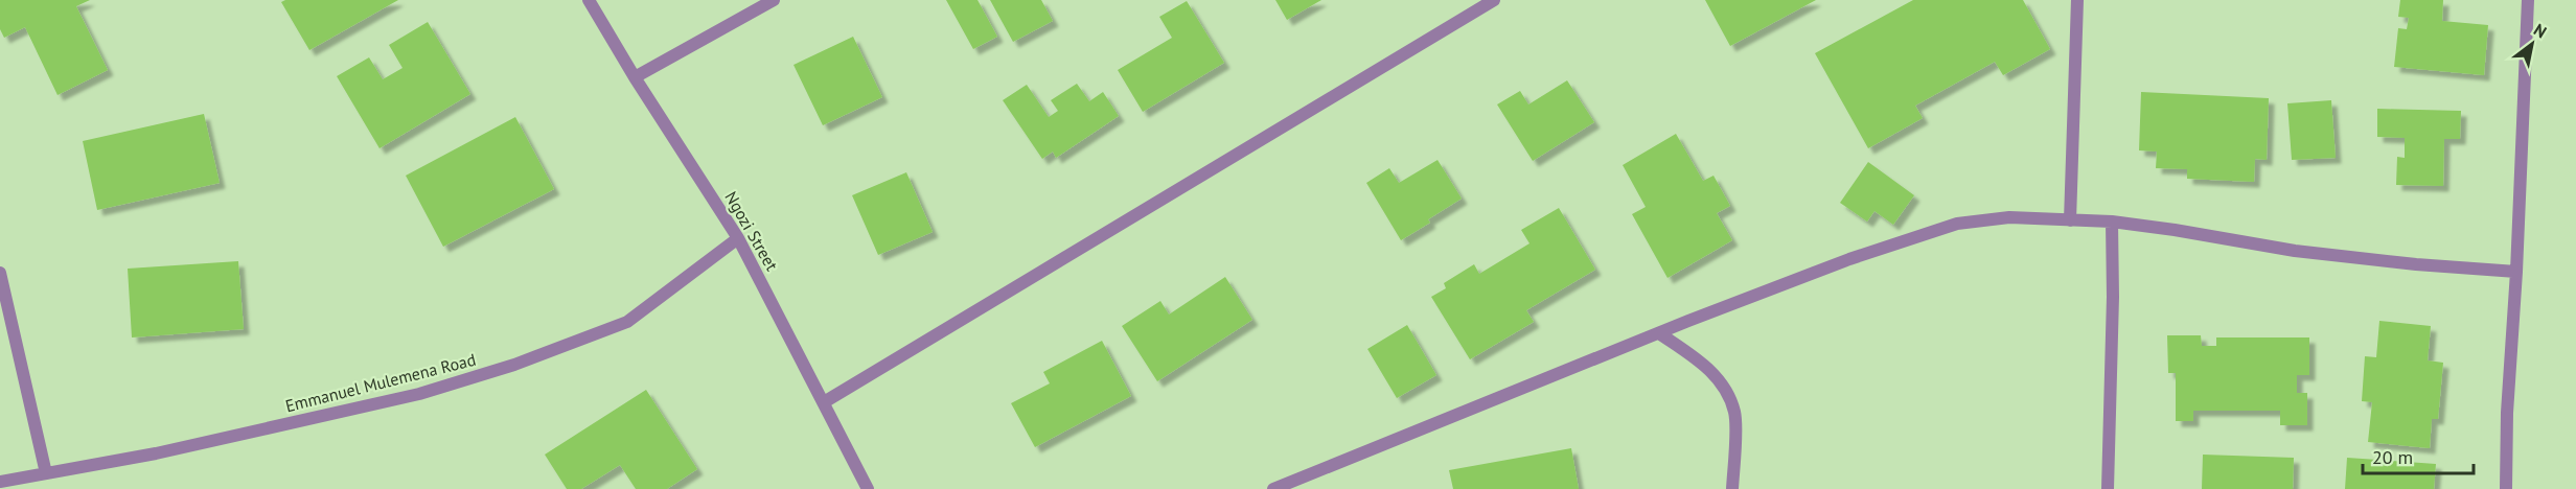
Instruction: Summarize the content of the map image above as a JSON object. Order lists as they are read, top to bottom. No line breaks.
{"streets":{"street":["Ngozi Street","Emmanuel Mulemena Road"]},"crossings":[["Ngozi Street","Emmanuel Mulemena Road"]],"scale_bar":"20 m","north":"top right"}
